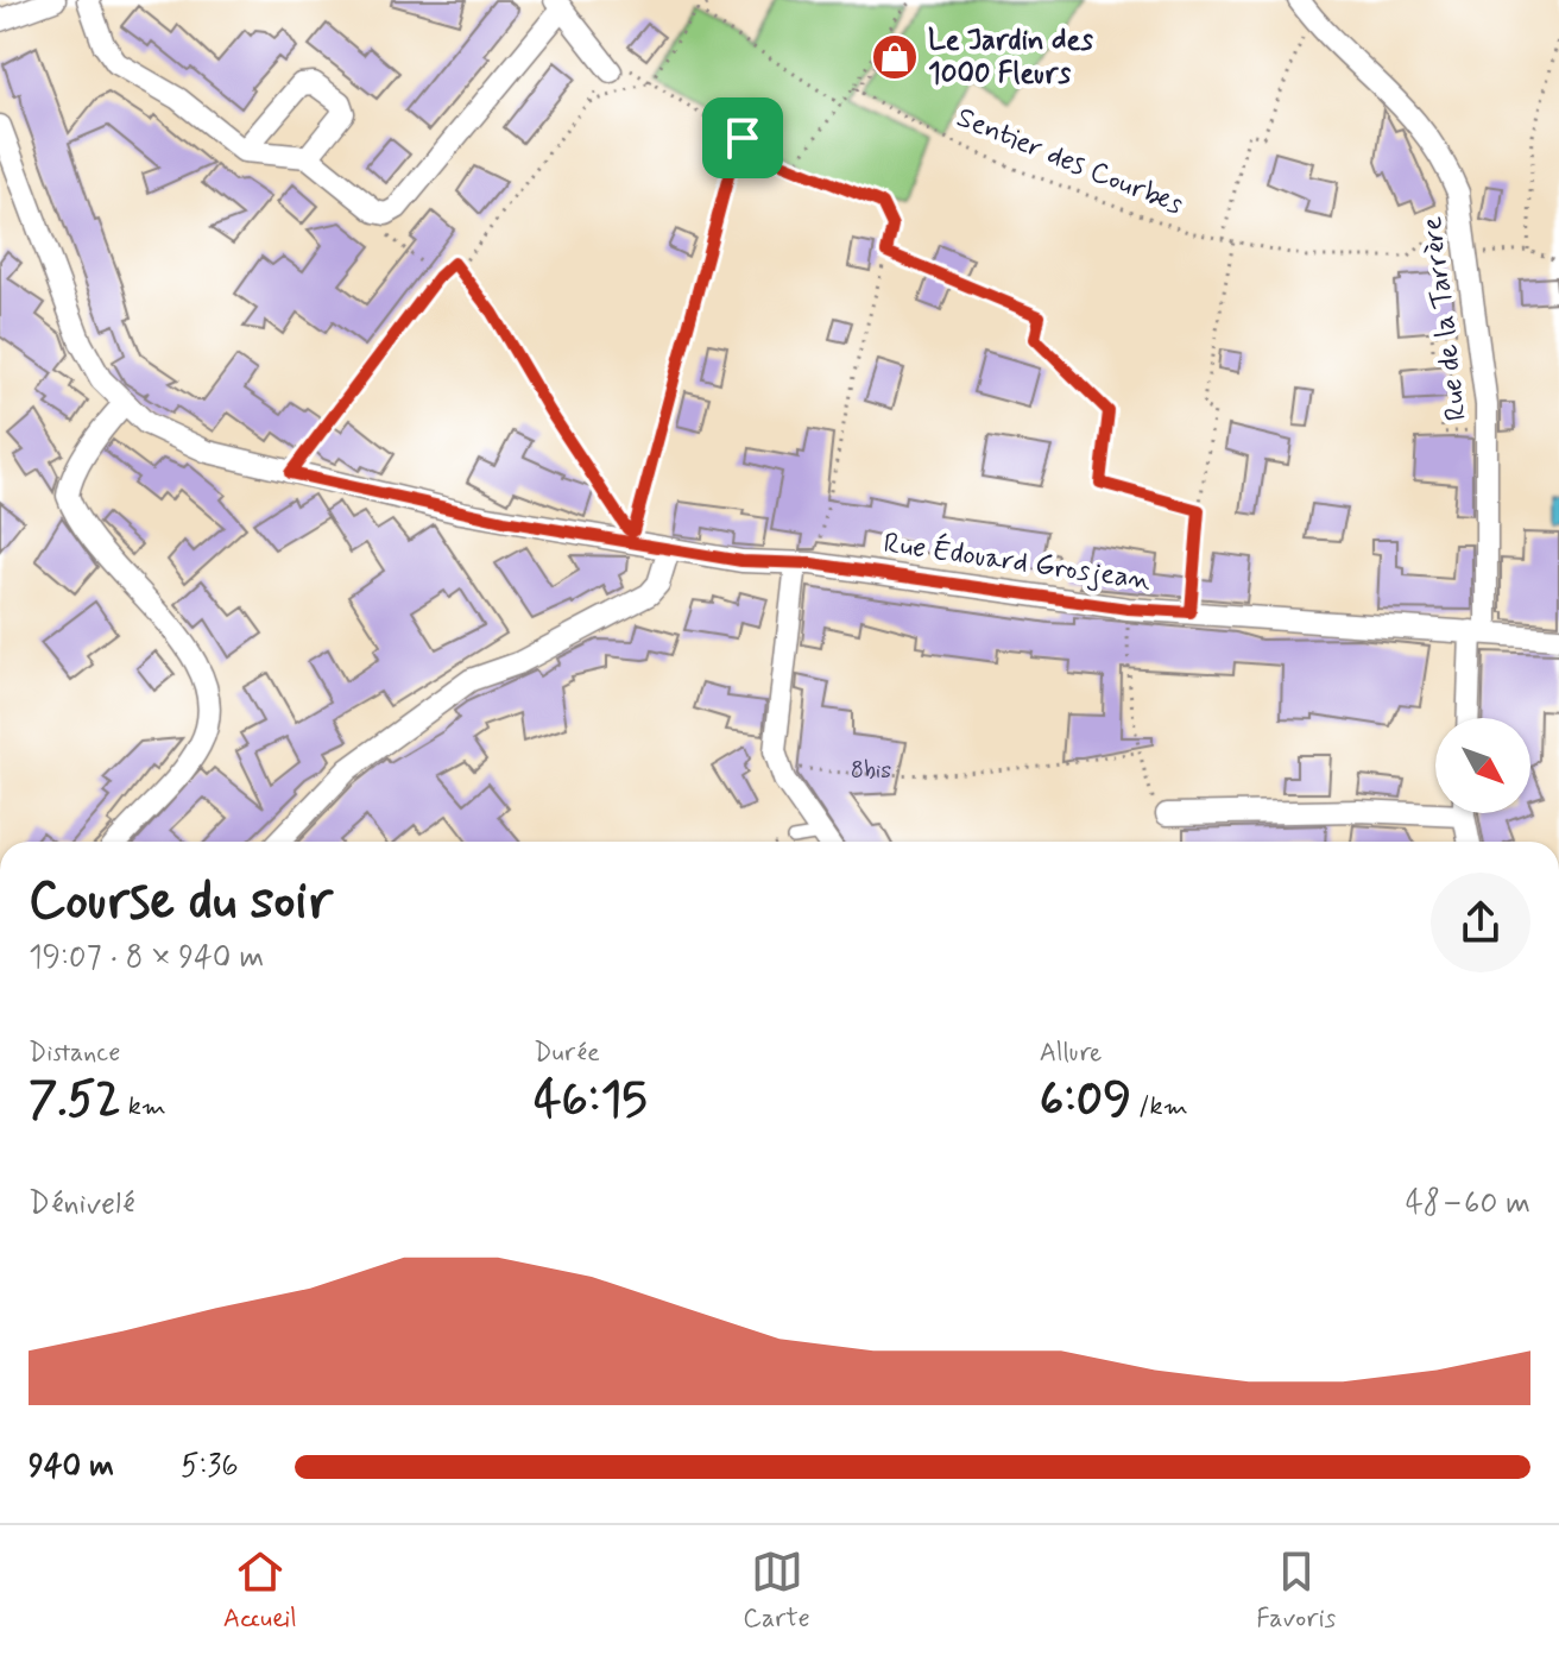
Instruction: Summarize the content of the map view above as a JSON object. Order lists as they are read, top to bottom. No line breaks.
{"streets":{"street":["Rue de la Tarrère","Rue Édouard Grosjean"],"path":["Sentier des Courbes"]},"crossings":[["Rue de la Tarrère","Rue Édouard Grosjean"]],"places":{"shop":["Le Jardin des 1000 Fleurs"]},"house_numbers":["8bis"],"north":"bottom right","page":{"heading":["Course du soir","19:07 · 8 × 940 m"],"stats":[["Distance","7.52 km"],["Durée","46:15"],["Allure","6:09 /km"]],"chart":["Dénivelé","48–60 m"],"list":[{"name":"940 m","note":"5:36"}],"tabs":["Accueil","Carte","Favoris"]}}
